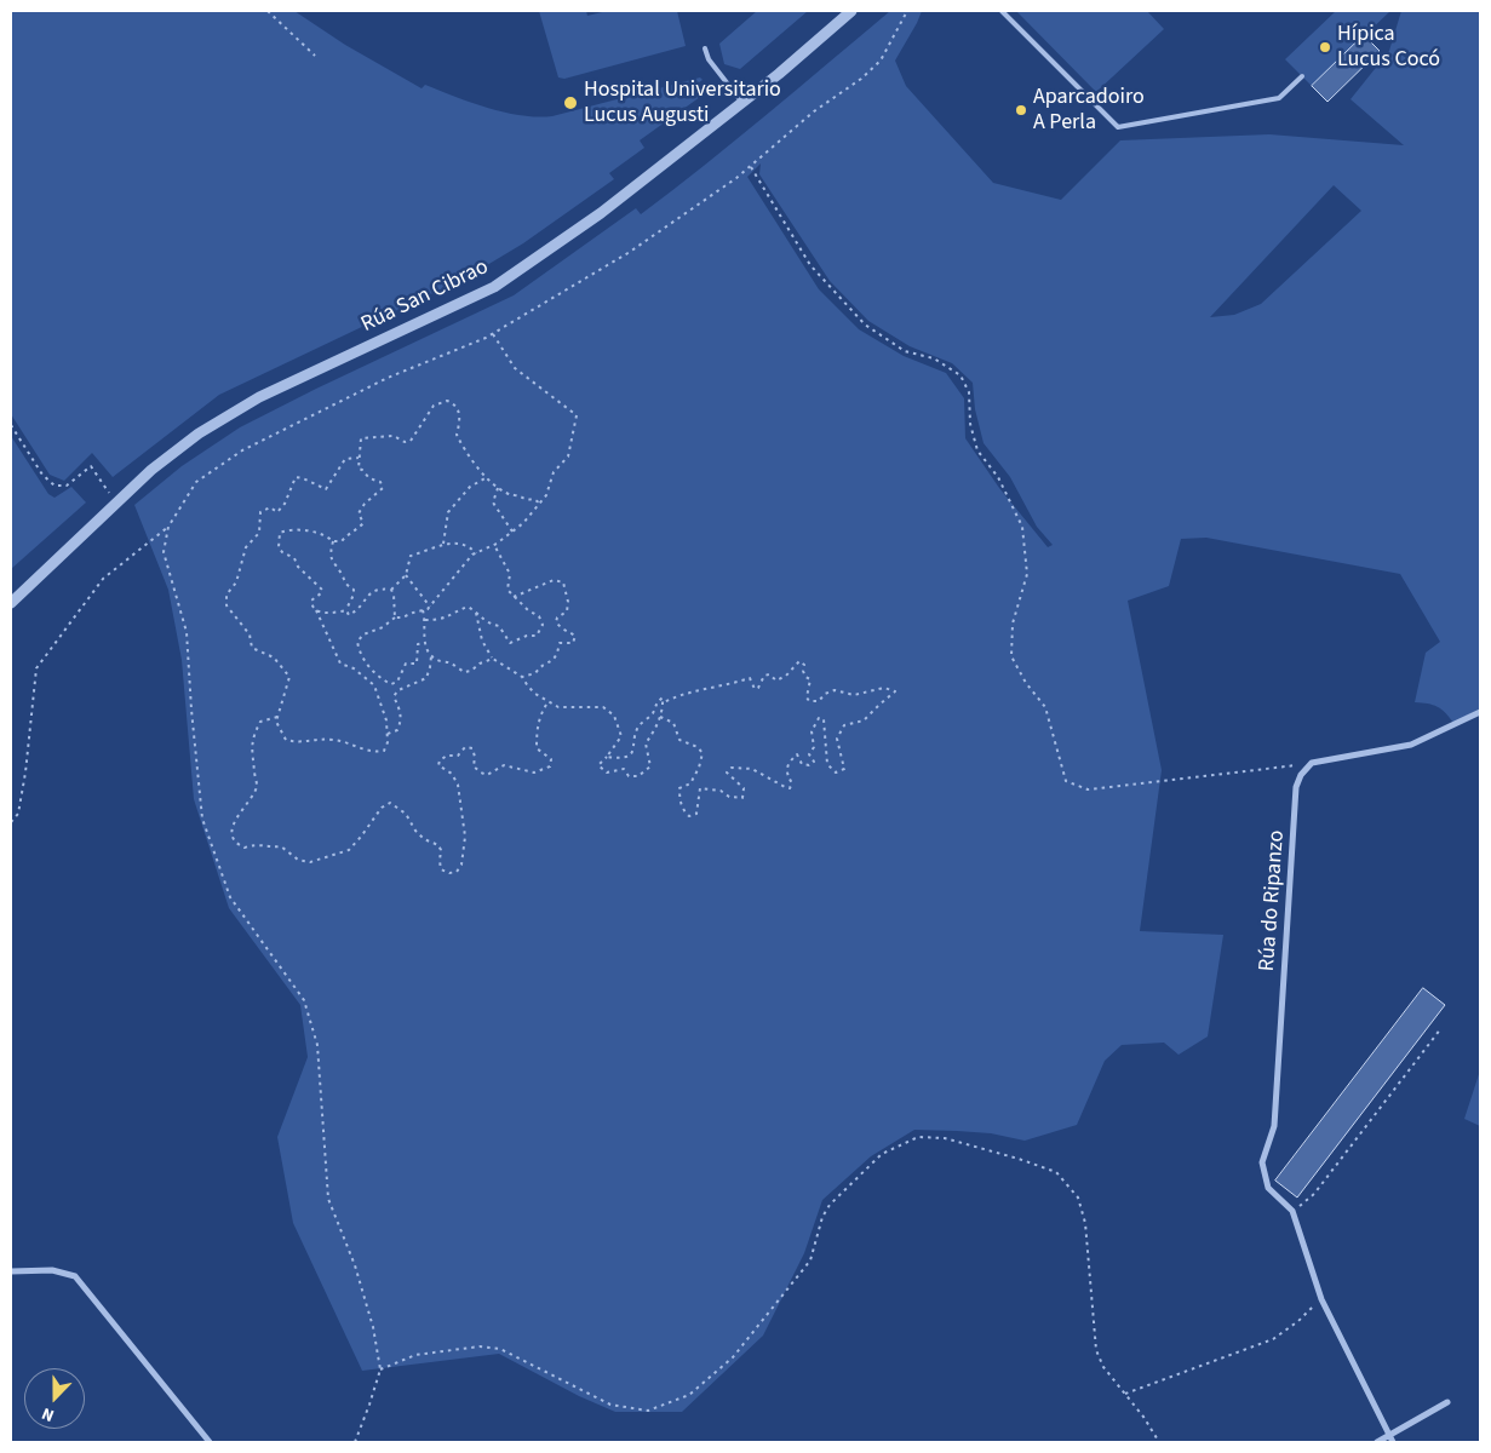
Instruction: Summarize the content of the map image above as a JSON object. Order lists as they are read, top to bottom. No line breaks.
{"streets":{"street":["Rúa San Cibrao","Rúa do Ripanzo"]},"places":["Hípica Lucus Cocó","Hospital Universitario Lucus Augusti","Aparcadoiro A Perla"],"north":"bottom"}
